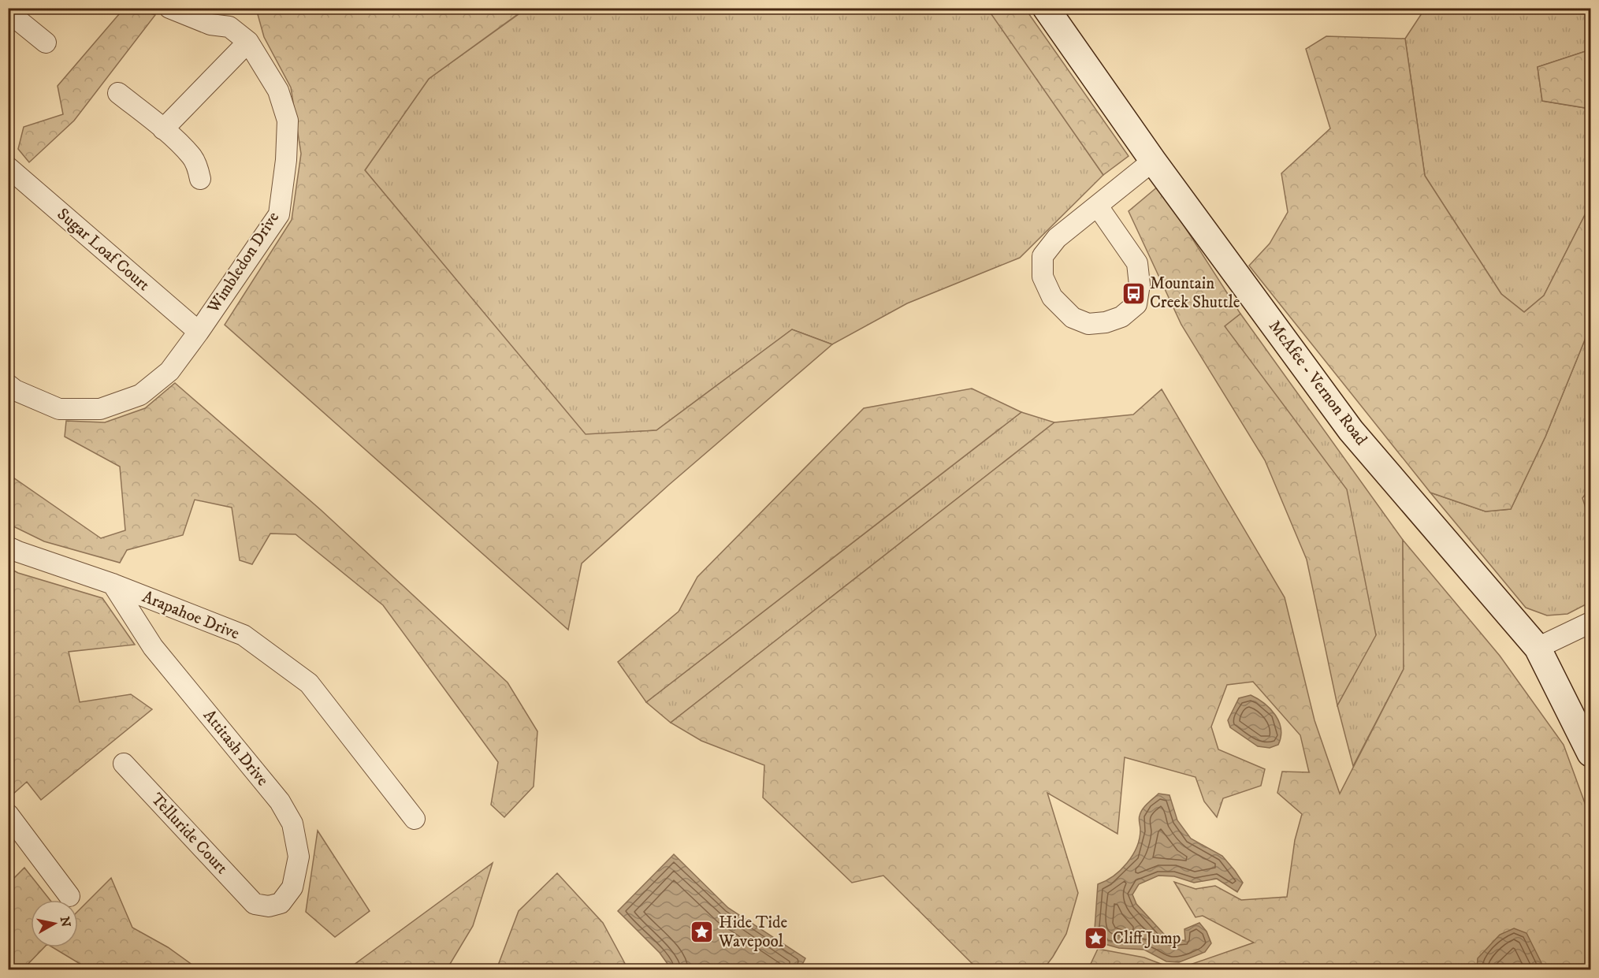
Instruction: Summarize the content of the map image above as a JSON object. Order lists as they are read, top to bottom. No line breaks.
{"streets":{"main road":["McAfee - Vernon Road"],"street":["Sugar Loaf Court","Wimbledon Drive","Arapahoe Drive","Attitash Drive","Telluride Court"]},"crossings":[["Sugar Loaf Court","Wimbledon Drive"],["Arapahoe Drive","Attitash Drive"],["Attitash Drive","Telluride Court"]],"places":{"bus stop":["Mountain Creek Shuttle"],"place":["Hide Tide Wavepool","Cliff Jump"]},"north":"right"}
